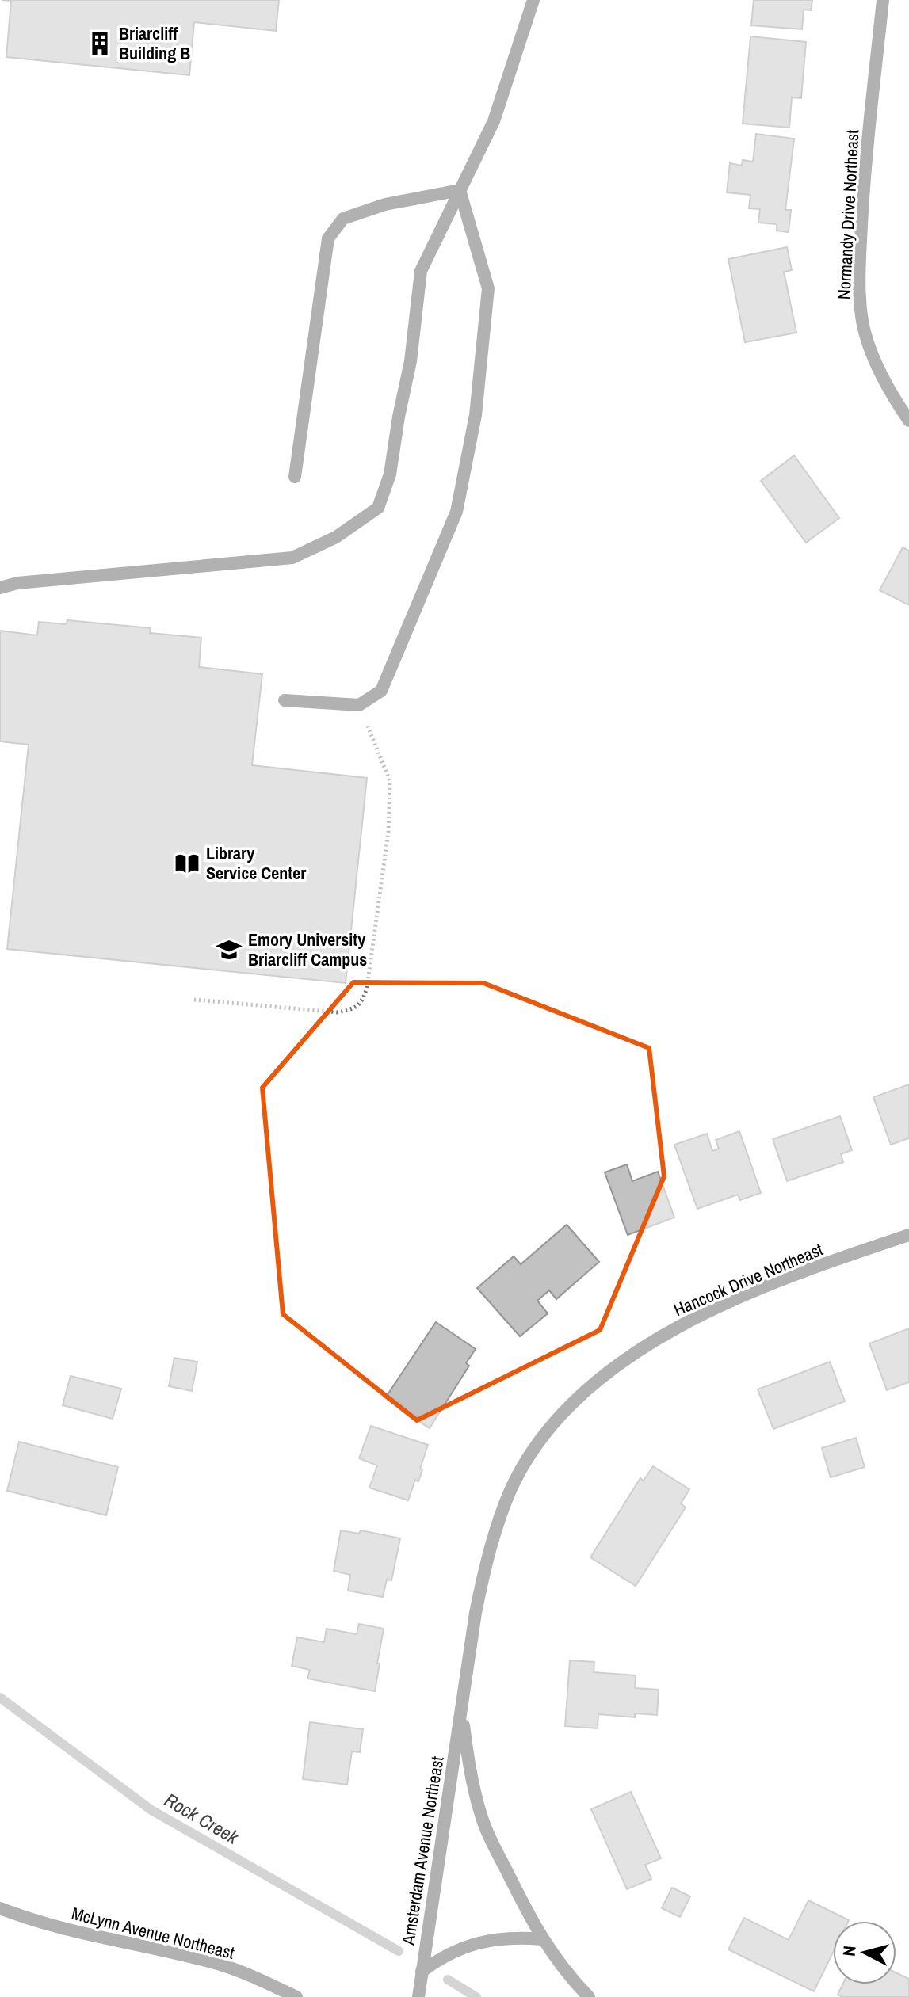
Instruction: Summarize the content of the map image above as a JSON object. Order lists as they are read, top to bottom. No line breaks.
{"streets":{"street":["Normandy Drive Northeast","Hancock Drive Northeast","Amsterdam Avenue Northeast","McLynn Avenue Northeast"]},"crossings":[["Hancock Drive Northeast","Amsterdam Avenue Northeast"]],"water":["Rock Creek"],"places":{"building":["Briarcliff Building B"],"library":["Library Service Center"],"school or university":["Emory University Briarcliff Campus"]},"north":"left"}
